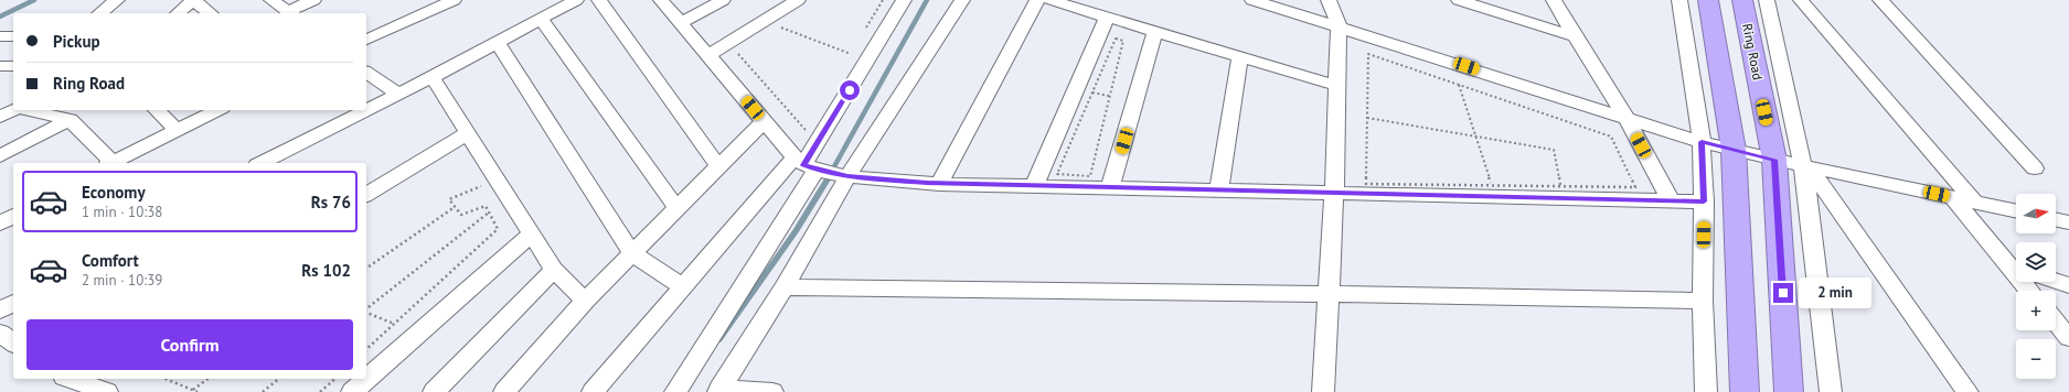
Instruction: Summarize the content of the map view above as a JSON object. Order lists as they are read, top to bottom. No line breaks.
{"streets":{"highway":["Ring Road"]},"north":"right","page":{"banner":["Pickup","Ring Road"],"list":[{"name":"Economy","note":"1 min · 10:38","value":"Rs 76"},{"name":"Comfort","note":"2 min · 10:39","value":"Rs 102"}],"map_buttons":["+","−"],"bubble":"2 min","buttons":"Confirm"}}
